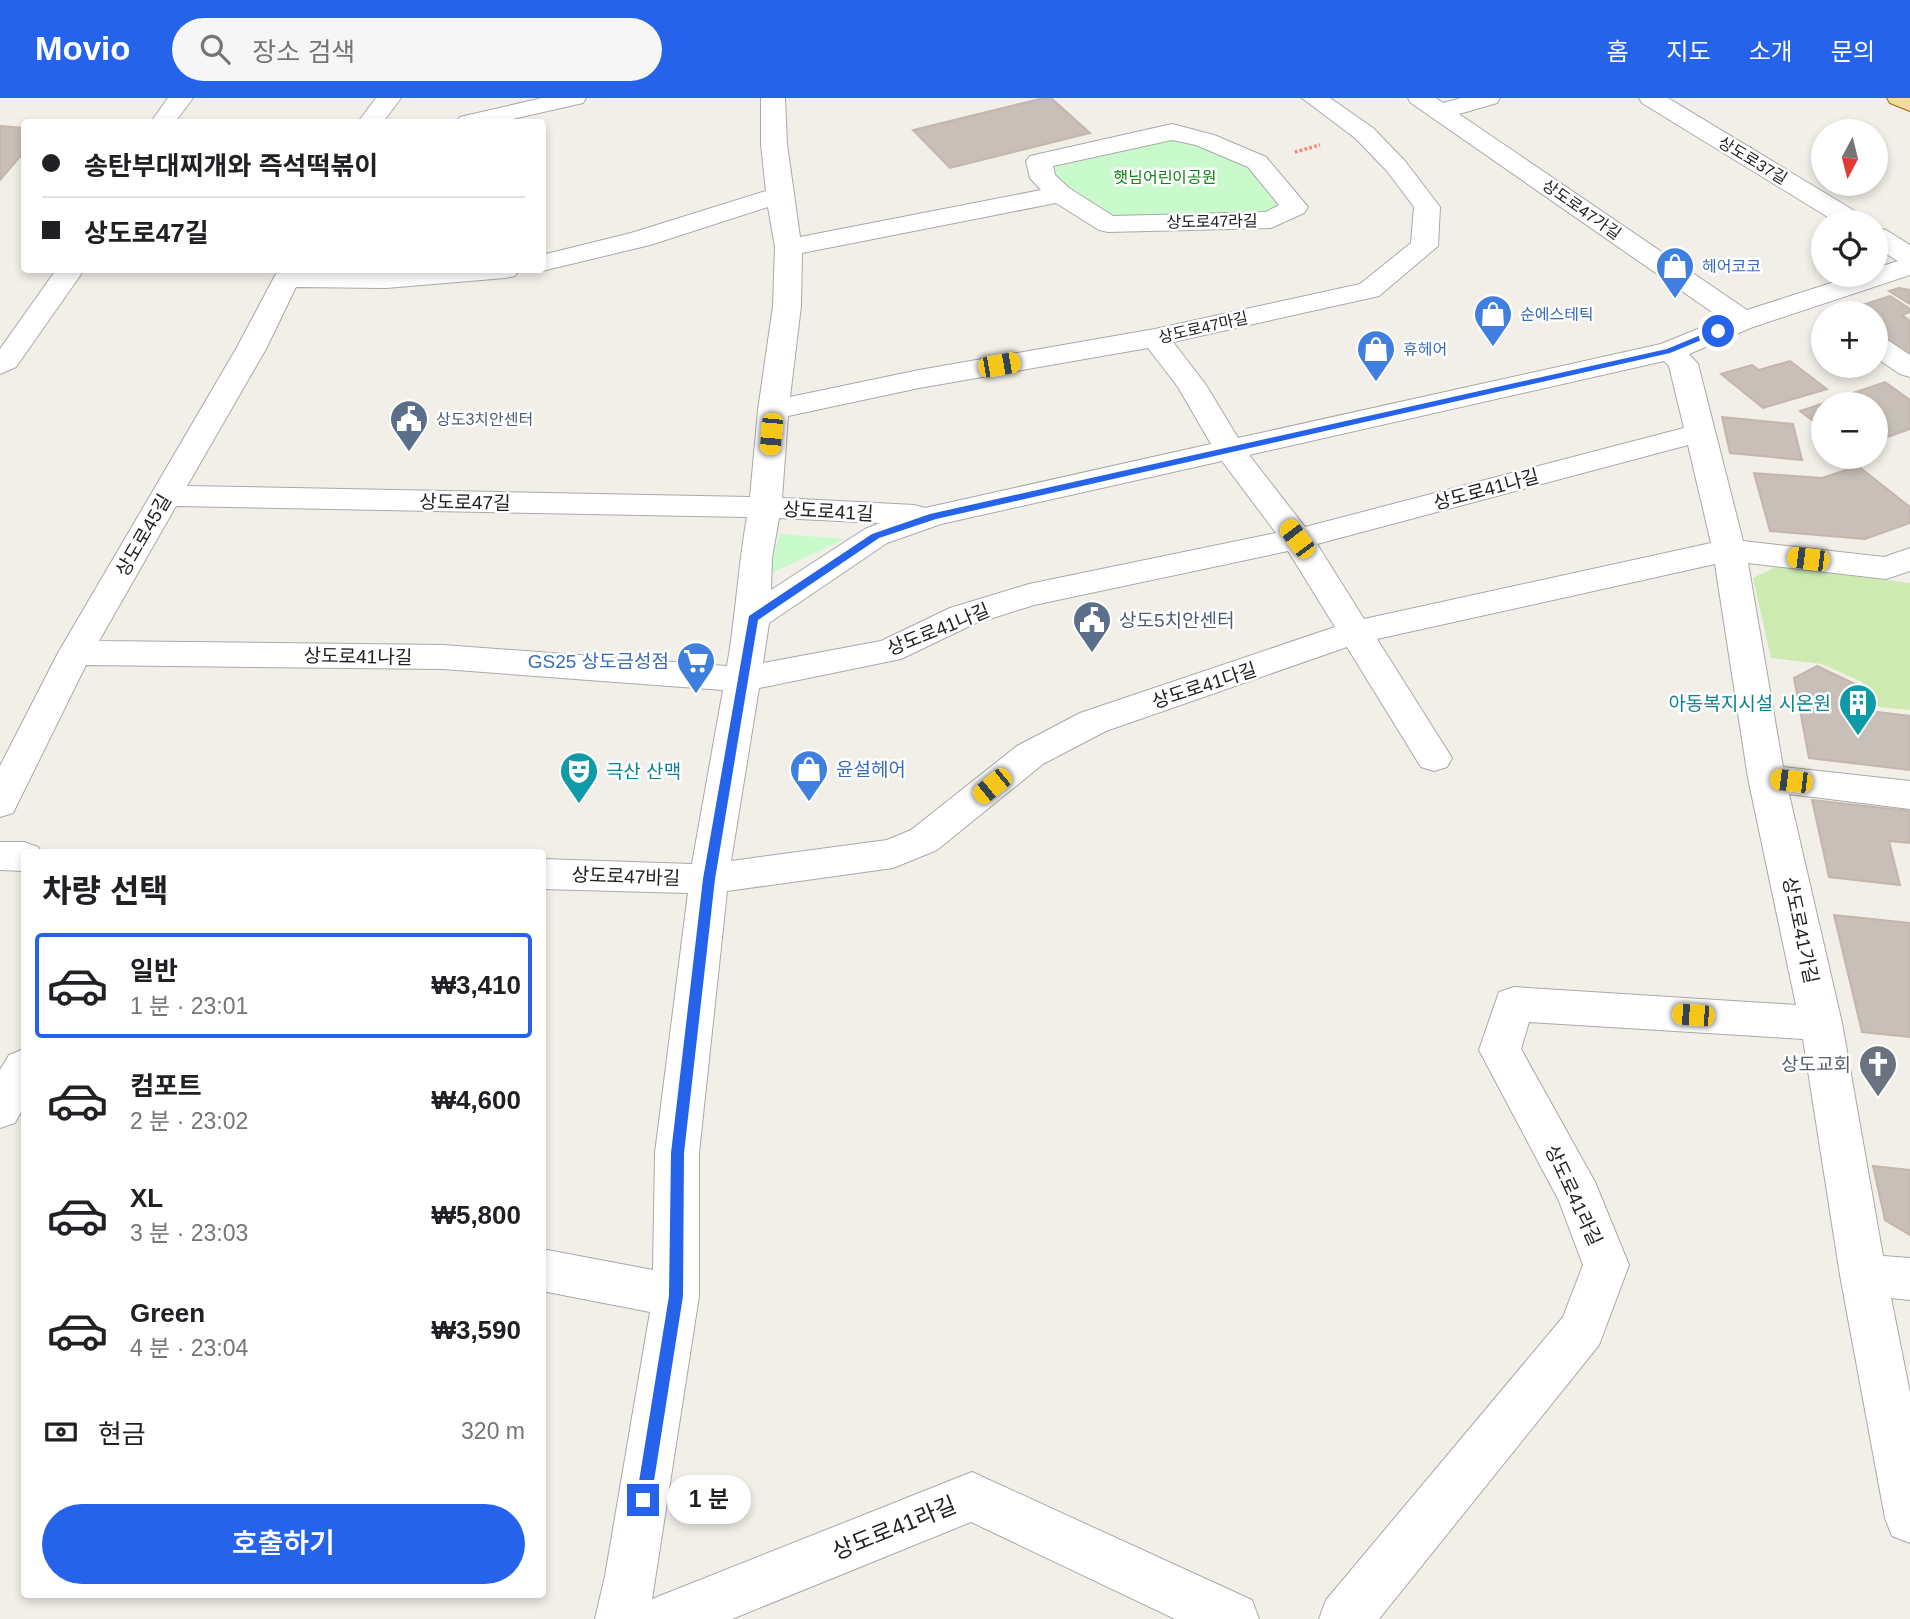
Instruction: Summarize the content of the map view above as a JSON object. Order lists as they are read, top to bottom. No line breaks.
{"streets":{"street":["상도로37길","상도로47가길","상도로47라길","상도로47마길","상도로41나길","상도로47길","상도로41길","상도로45길","상도로41다길","상도로47바길","상도로41가길","상도로41라길"]},"crossings":[["상도로47가길","상도로41길"],["상도로41나길","상도로45길"],["상도로41나길","상도로41가길"],["상도로47길","상도로41길"],["상도로47길","상도로45길"],["상도로41길","상도로41가길"],["상도로41다길","상도로47바길"],["상도로41다길","상도로41가길"],["상도로41가길","상도로41라길"]],"parks":["햇님어린이공원"],"places":{"shop":["헤어코코","순에스테틱","휴헤어","윤설헤어"],"public building":["상도3치안센터","상도5치안센터"],"supermarket":["GS25 상도금성점"],"building":["아동복지시설 시온원"],"theatre":["극산 산맥"],"church":["상도교회"]},"north":"bottom","page":{"header":"Movio","search":"장소 검색","nav":["홈","지도","소개","문의"],"map_buttons":["+","−"],"banner":["송탄부대찌개와 즉석떡볶이","상도로47길"],"heading":"차량 선택","list":[{"name":"일반","note":"1 분 · 23:01","value":"₩3,410"},{"name":"컴포트","note":"2 분 · 23:02","value":"₩4,600"},{"name":"XL","note":"3 분 · 23:03","value":"₩5,800"},{"name":"Green","note":"4 분 · 23:04","value":"₩3,590"}],"pay":["현금","320 m"],"bubble":"1 분","buttons":"호출하기"}}
